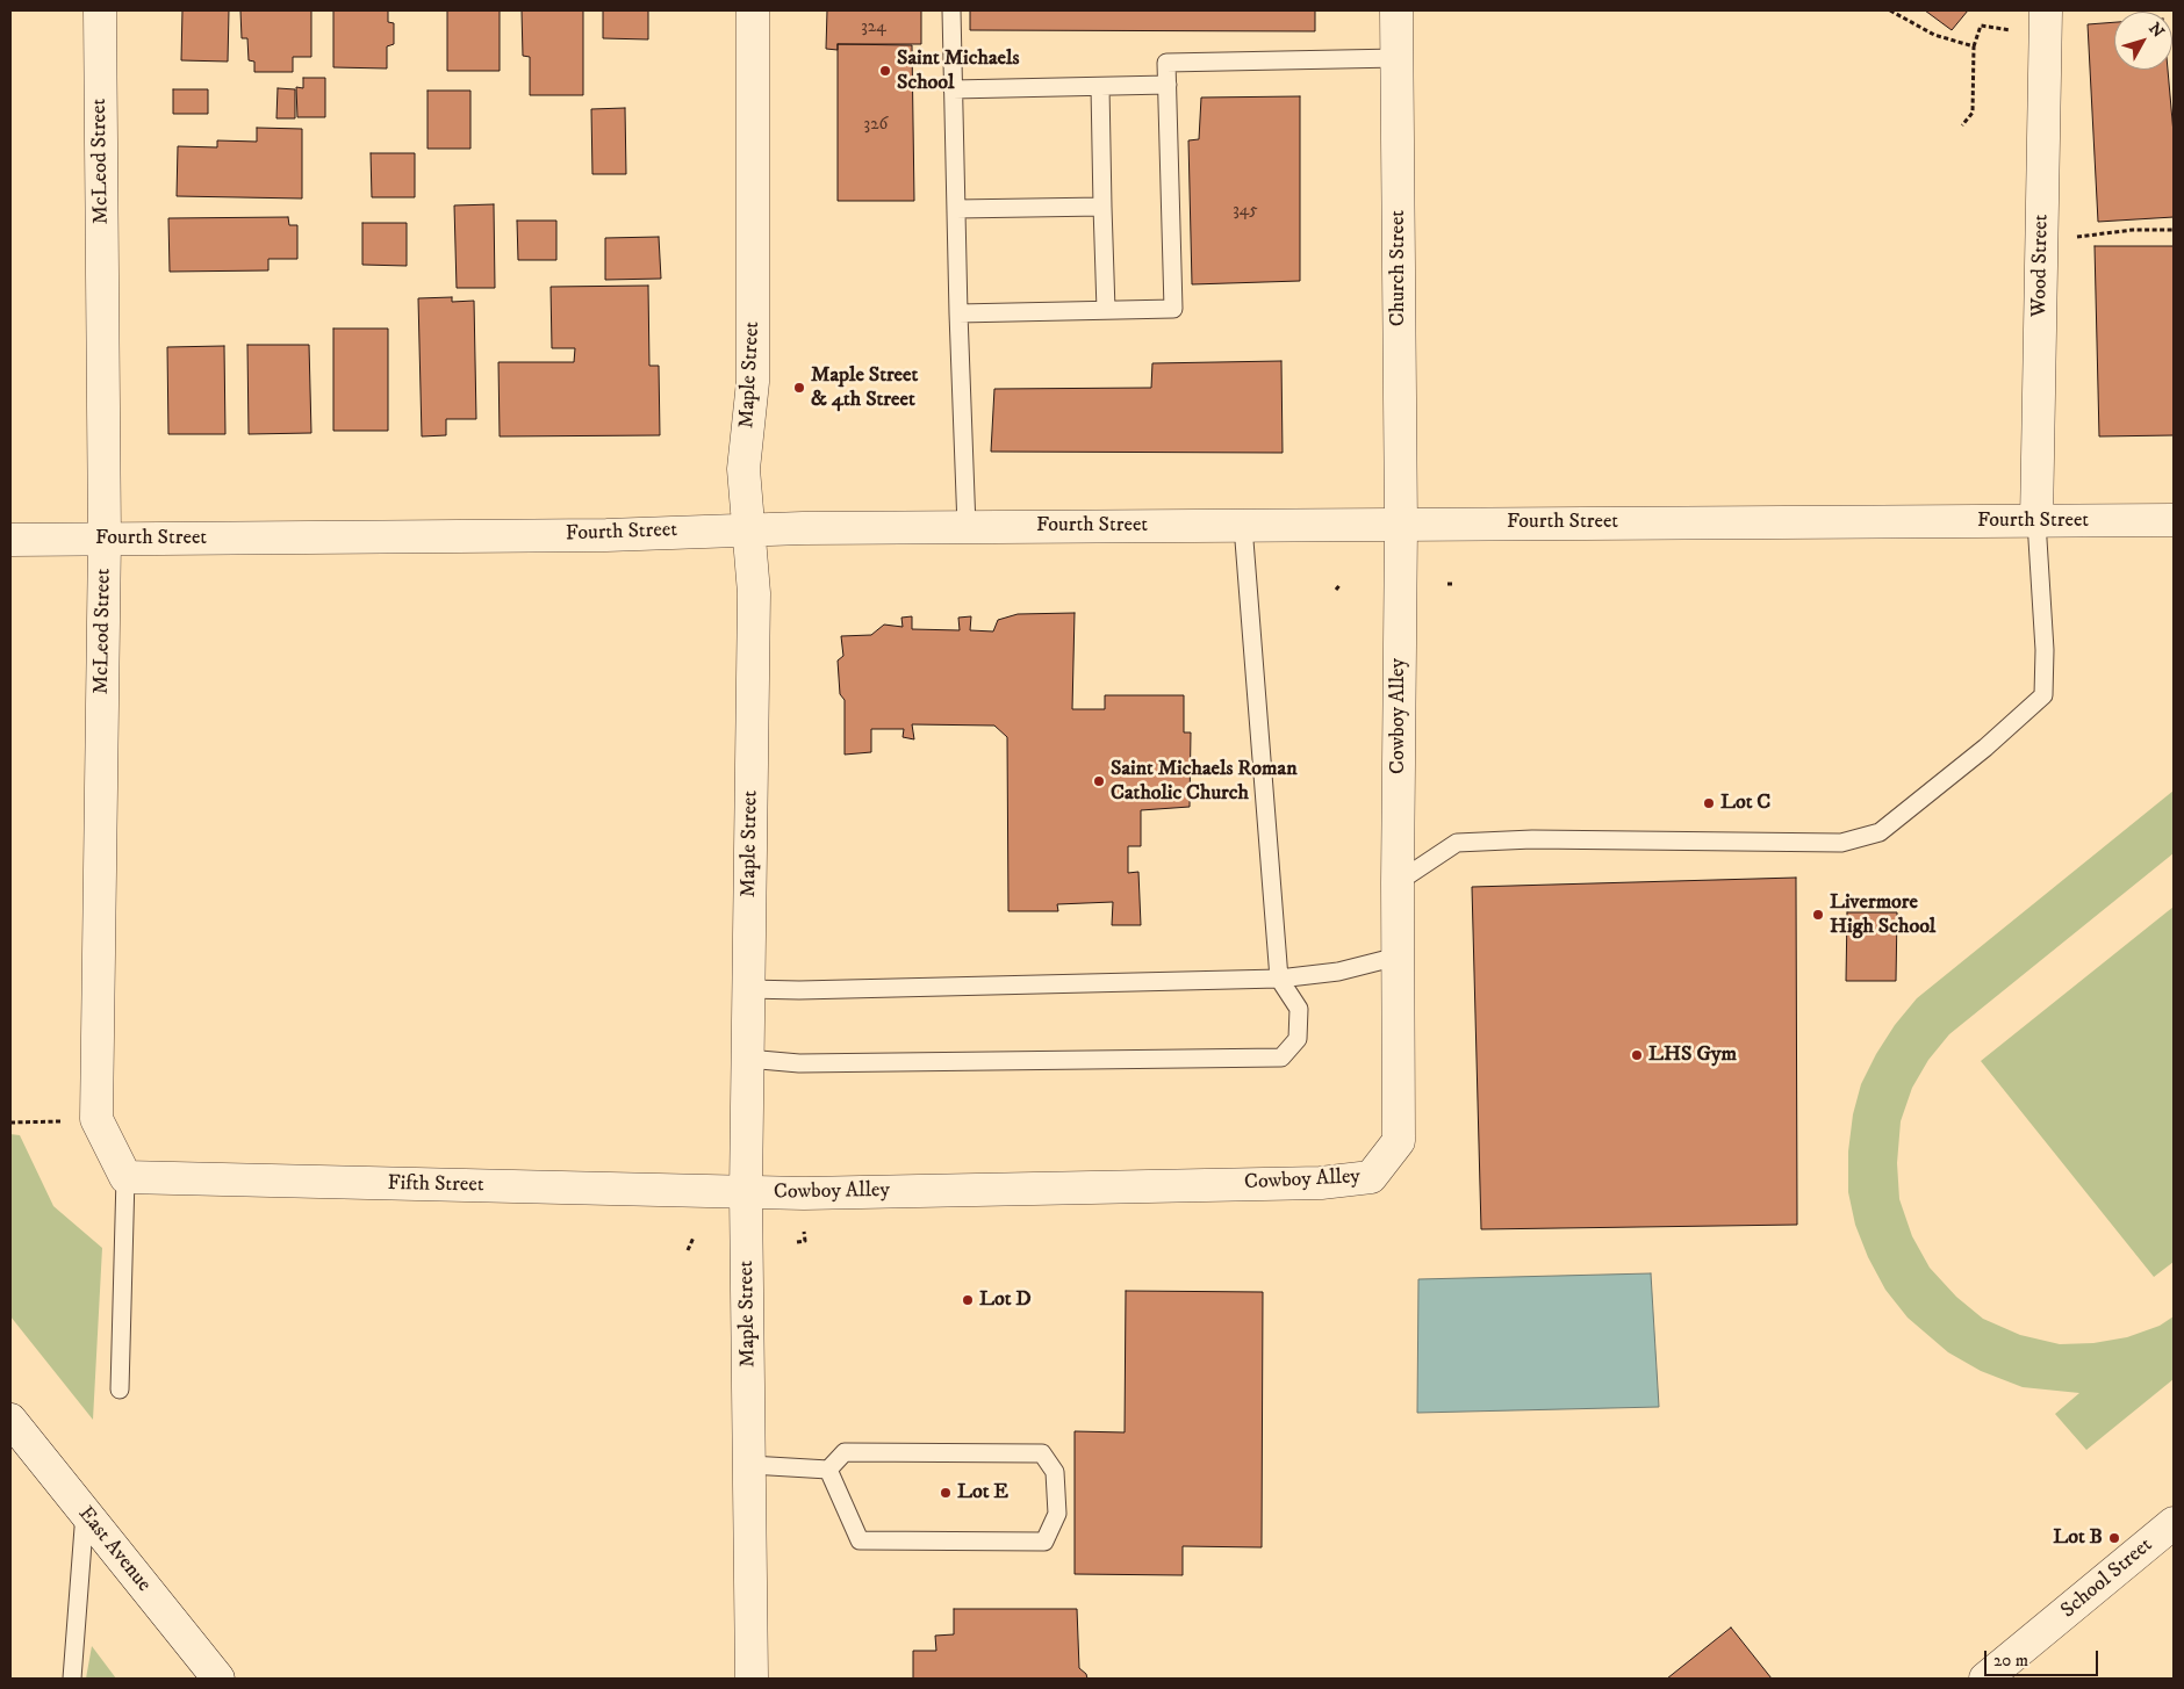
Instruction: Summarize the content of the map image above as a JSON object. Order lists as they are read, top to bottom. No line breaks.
{"streets":{"street":["McLeod Street","Wood Street","Church Street","Maple Street","Fourth Street","Cowboy Alley","Fifth Street","East Avenue","School Street"]},"crossings":[["McLeod Street","Fourth Street"],["McLeod Street","Fifth Street"],["Wood Street","Fourth Street"],["Church Street","Fourth Street"],["Church Street","Cowboy Alley"],["Maple Street","Fourth Street"],["Maple Street","Cowboy Alley"],["Maple Street","Fifth Street"],["Fourth Street","Cowboy Alley"],["Cowboy Alley","Fifth Street"]],"places":["Saint Michaels School","Maple Street & 4th Street","Saint Michaels Roman Catholic Church","Lot C","Livermore High School","LHS Gym","Lot D","Lot E","Lot B"],"house_numbers":["324","326","345"],"scale_bar":"20 m","north":"top right"}
